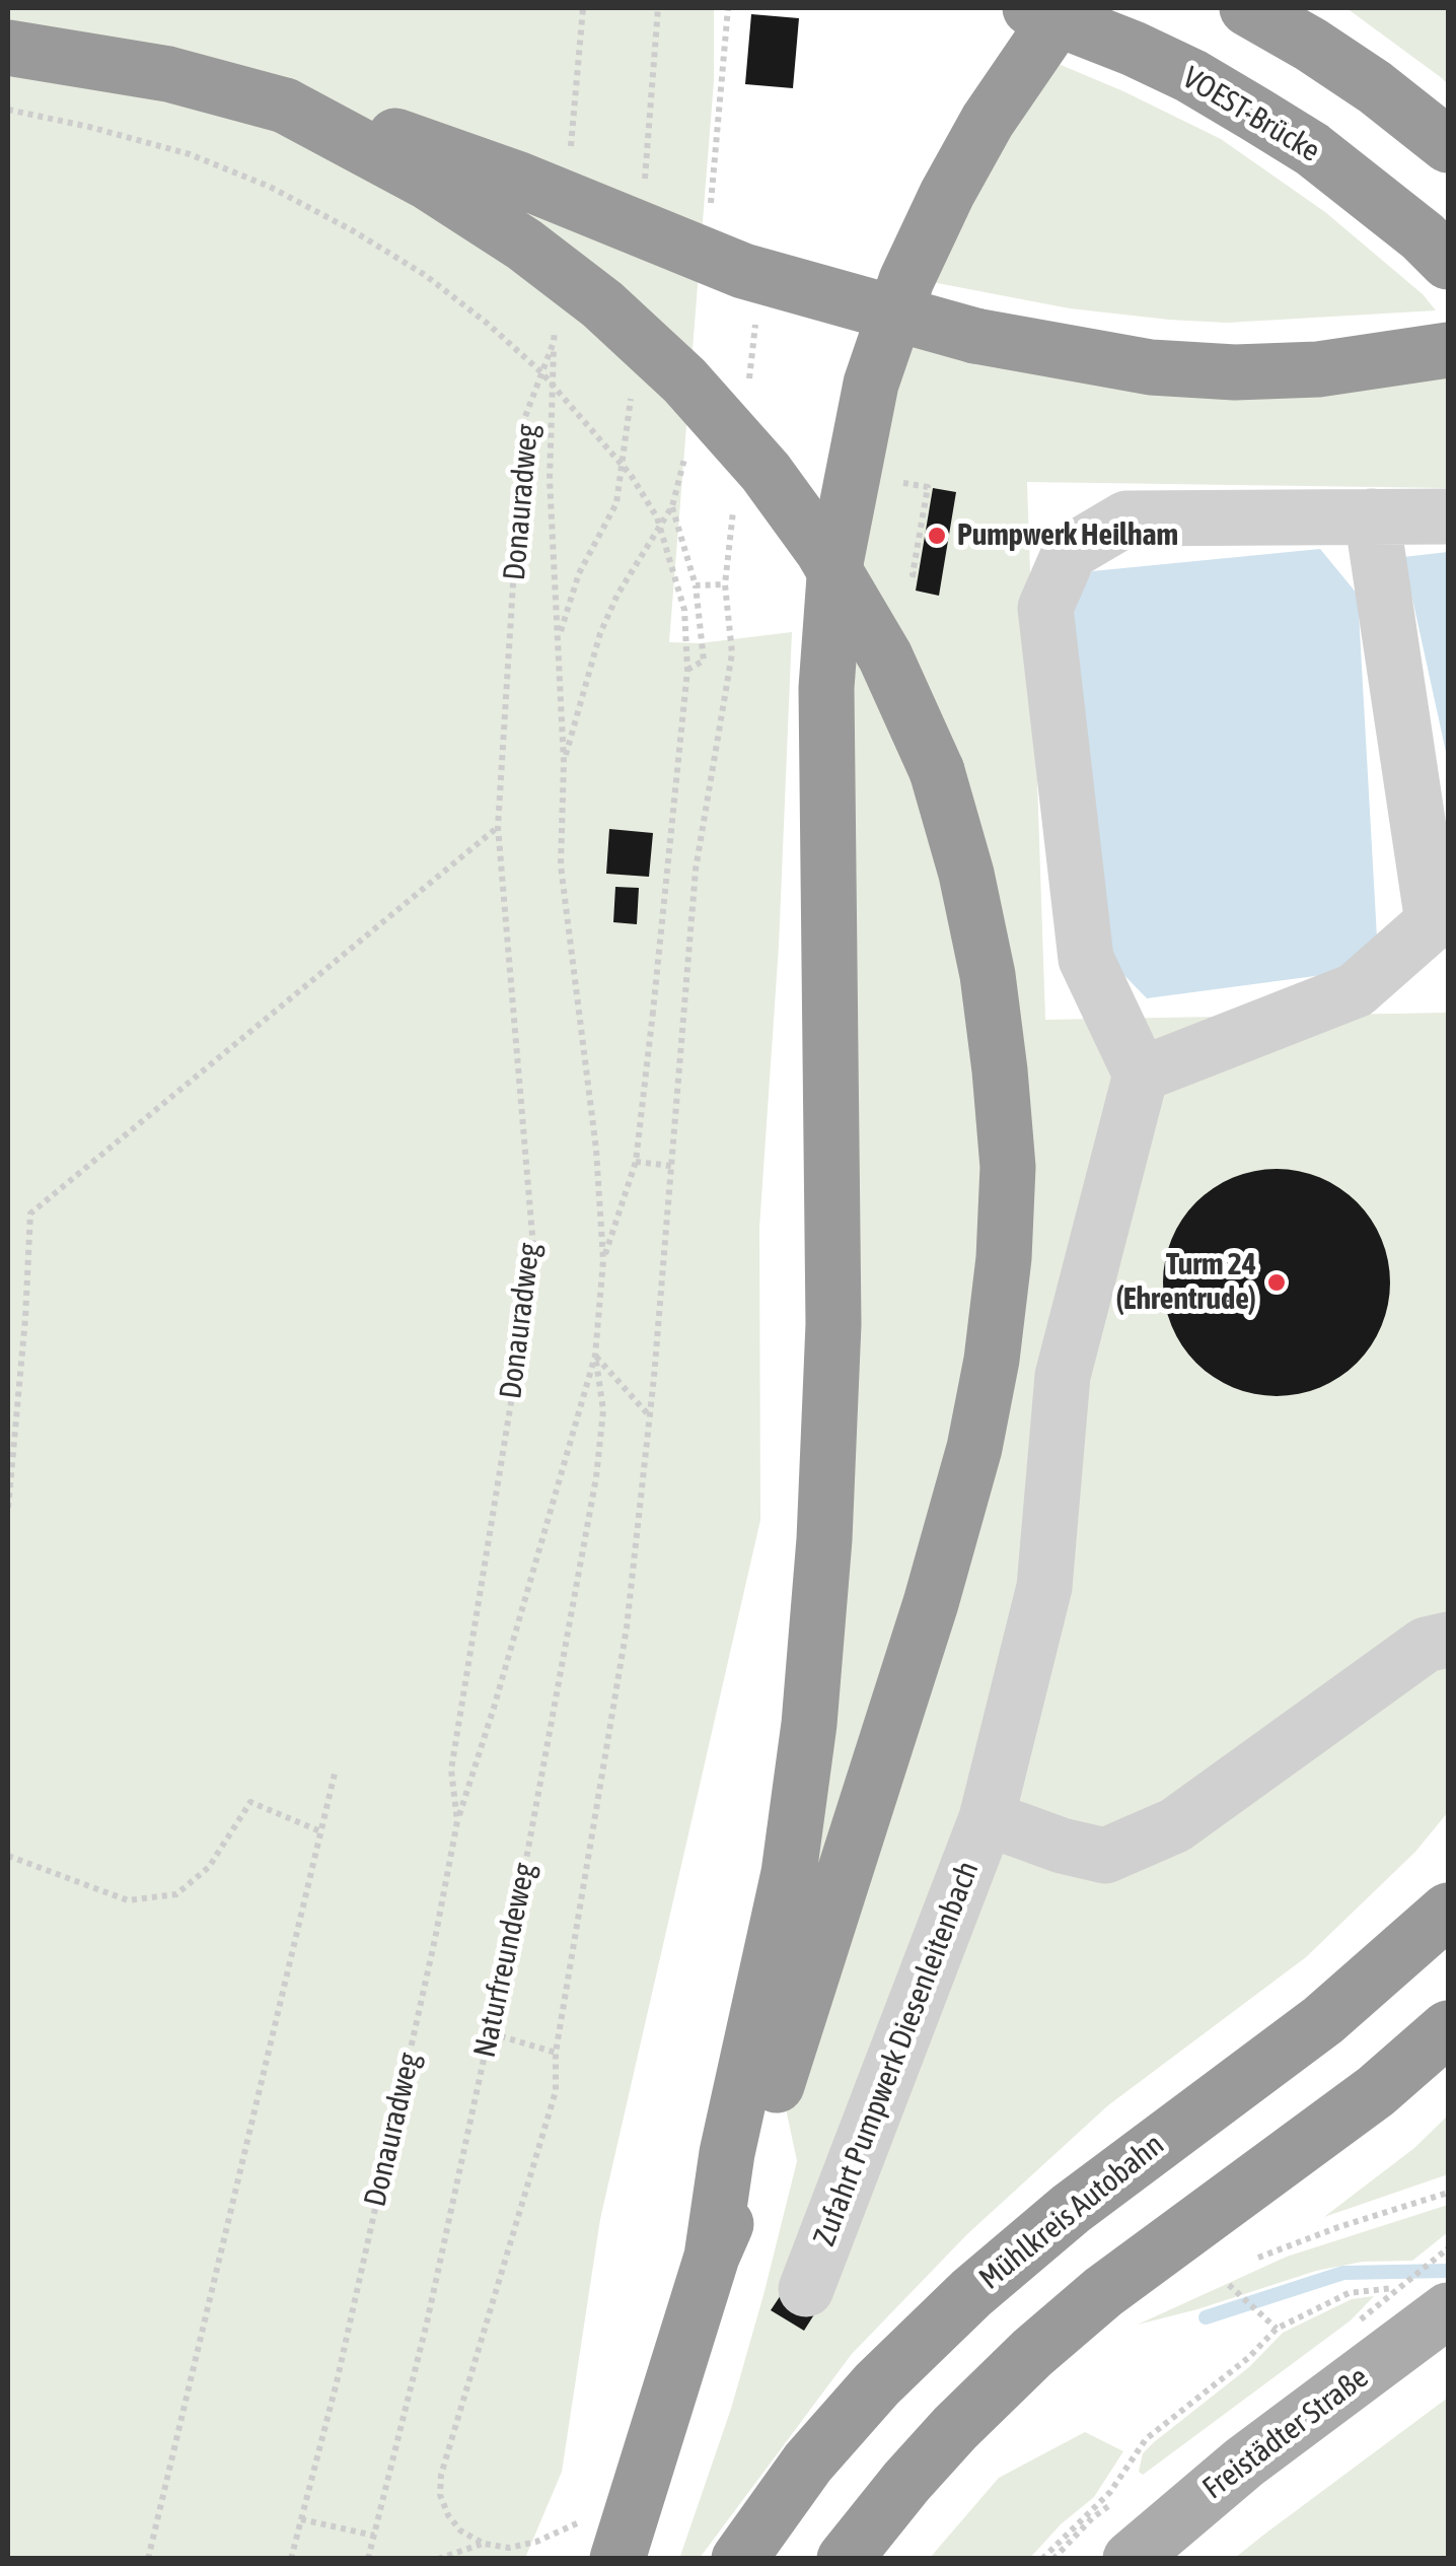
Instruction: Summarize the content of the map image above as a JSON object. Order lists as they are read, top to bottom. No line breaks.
{"streets":{"highway":["VOEST-Brücke","Mühlkreis Autobahn"],"main road":["Freistädter Straße"],"lane":["Zufahrt Pumpwerk Diesenleitenbach"],"path":["Donauradweg","Naturfreundeweg"]},"places":["Pumpwerk Heilham","Turm 24 (Ehrentrude)"]}
